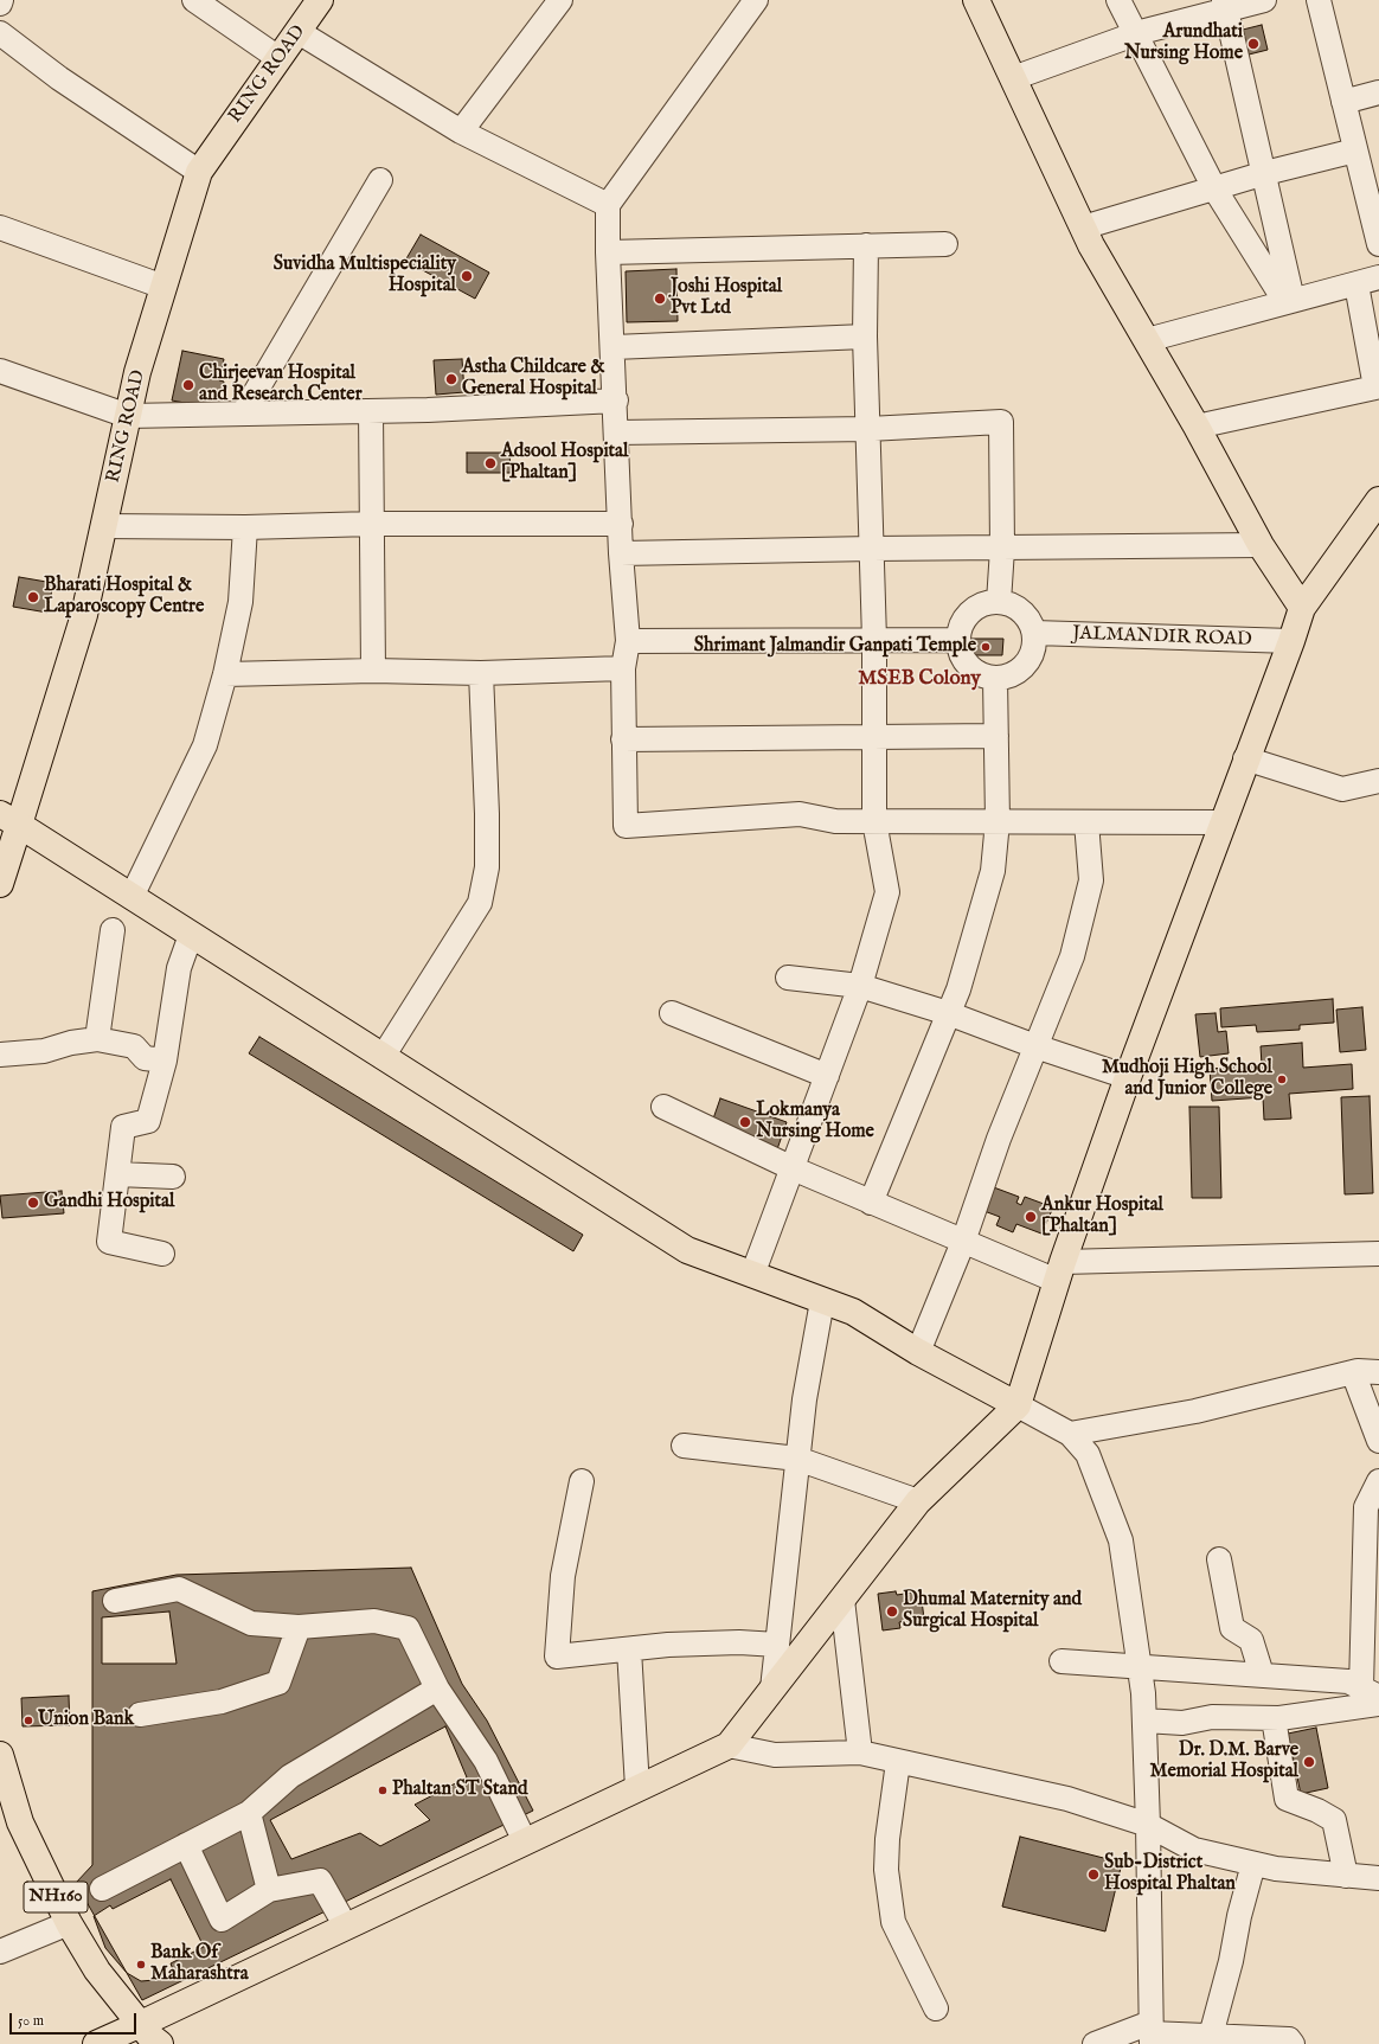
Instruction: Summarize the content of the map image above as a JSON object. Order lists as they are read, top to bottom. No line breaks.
{"streets":{"main road":["RING ROAD","NH160"],"street":["JALMANDIR ROAD"]},"districts":["MSEB Colony"],"places":["Arundhati Nursing Home","Suvidha Multispeciality Hospital","Joshi Hospital Pvt Ltd","Astha Childcare & General Hospital","Chirjeevan Hospital and Research Center","Adsool Hospital [Phaltan]","Bharati Hospital & Laparoscopy Centre","Shrimant Jalmandir Ganpati Temple","Mudhoji High School and Junior College","Lokmanya Nursing Home","Gandhi Hospital","Ankur Hospital [Phaltan]","Dhumal Maternity and Surgical Hospital","Union Bank","Dr. D.M. Barve Memorial Hospital","Phaltan ST Stand","Sub-District Hospital Phaltan","Bank Of Maharashtra"],"scale_bar":"50 m"}
